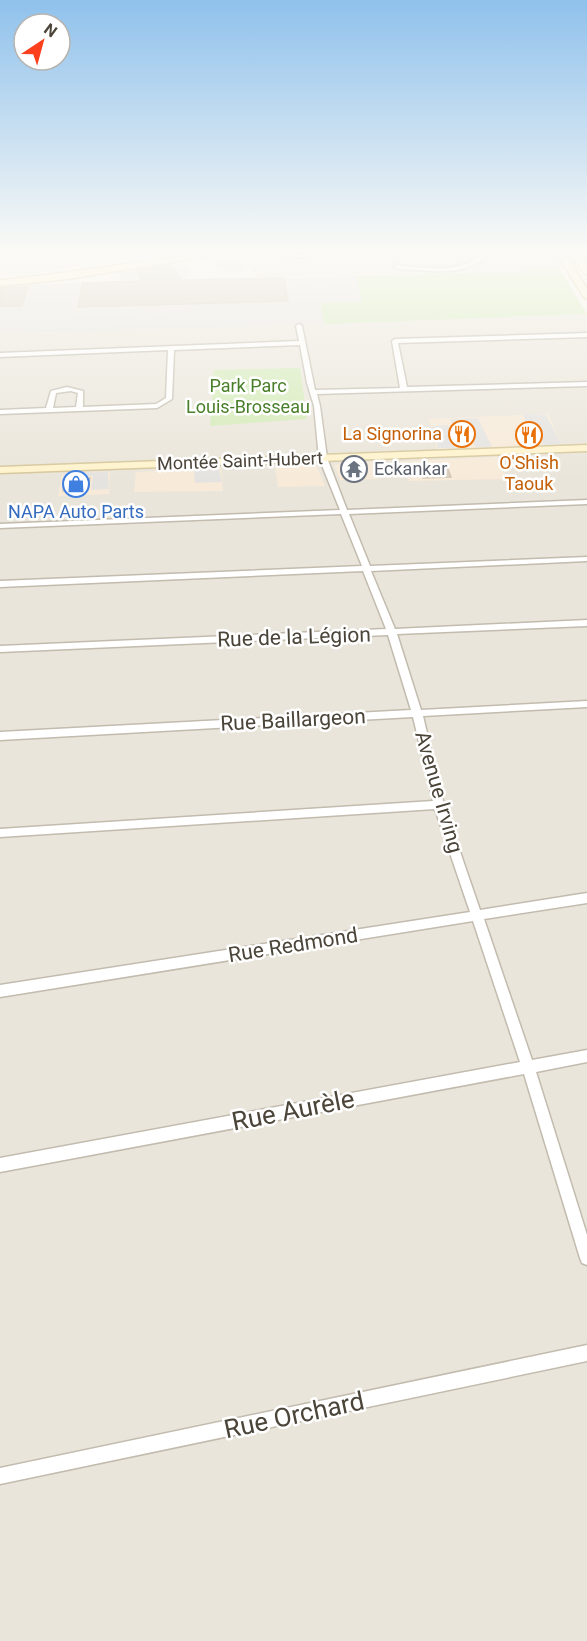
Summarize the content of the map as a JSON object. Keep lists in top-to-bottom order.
{
  "streets": {
    "street": [
      "Montée Saint-Hubert",
      "Rue de la Légion",
      "Rue Baillargeon",
      "Avenue Irving",
      "Rue Redmond",
      "Rue Aurèle",
      "Rue Orchard"
    ]
  },
  "crossings": [
    ["Montée Saint-Hubert", "Avenue Irving"],
    ["Rue de la Légion", "Avenue Irving"],
    ["Rue Baillargeon", "Avenue Irving"],
    ["Avenue Irving", "Rue Redmond"],
    ["Avenue Irving", "Rue Aurèle"]
  ],
  "parks": ["Park Parc Louis-Brosseau"],
  "places": {
    "restaurant": ["La Signorina", "O'Shish Taouk"],
    "temple": ["Eckankar"],
    "shop": ["NAPA Auto Parts"]
  },
  "north": "top right"
}
